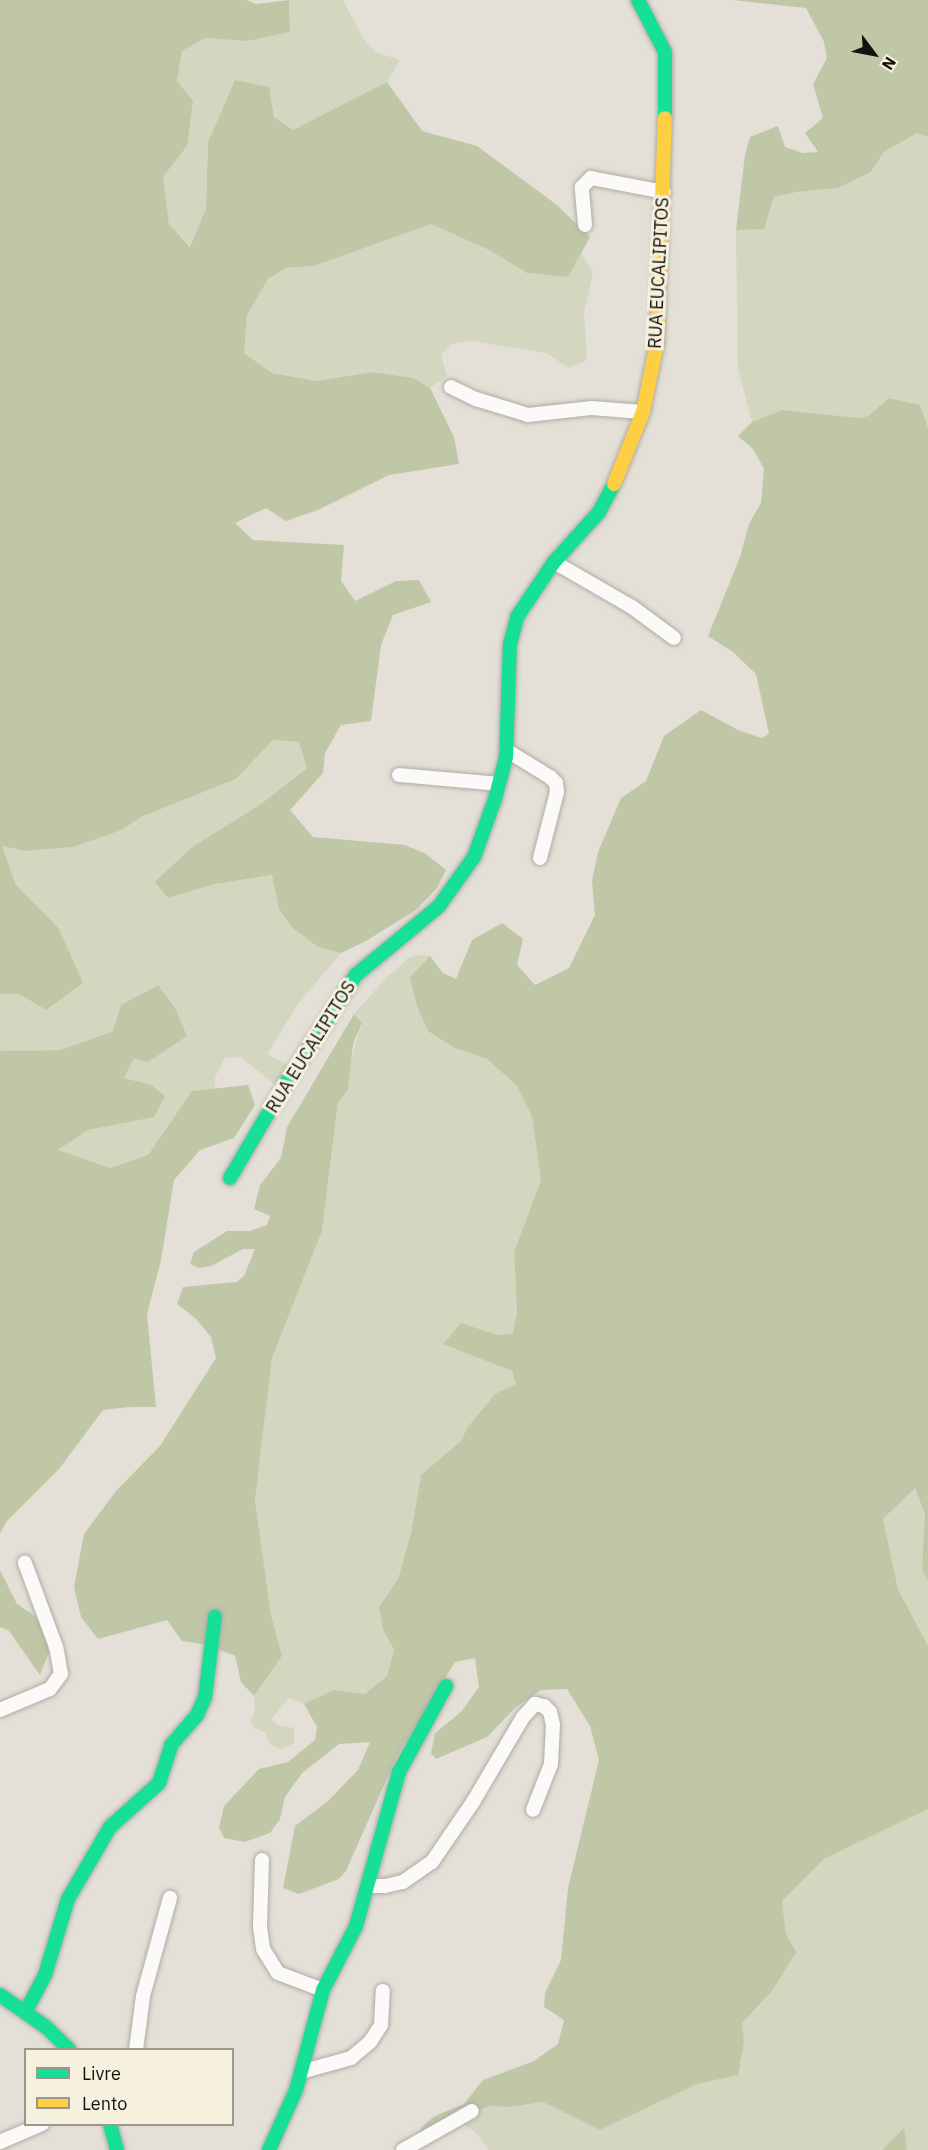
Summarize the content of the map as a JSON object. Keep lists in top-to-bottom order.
{
  "streets": {
    "street": ["RUA EUCALIPITOS"]
  },
  "legend": ["Livre", "Lento"],
  "north": "bottom right"
}
